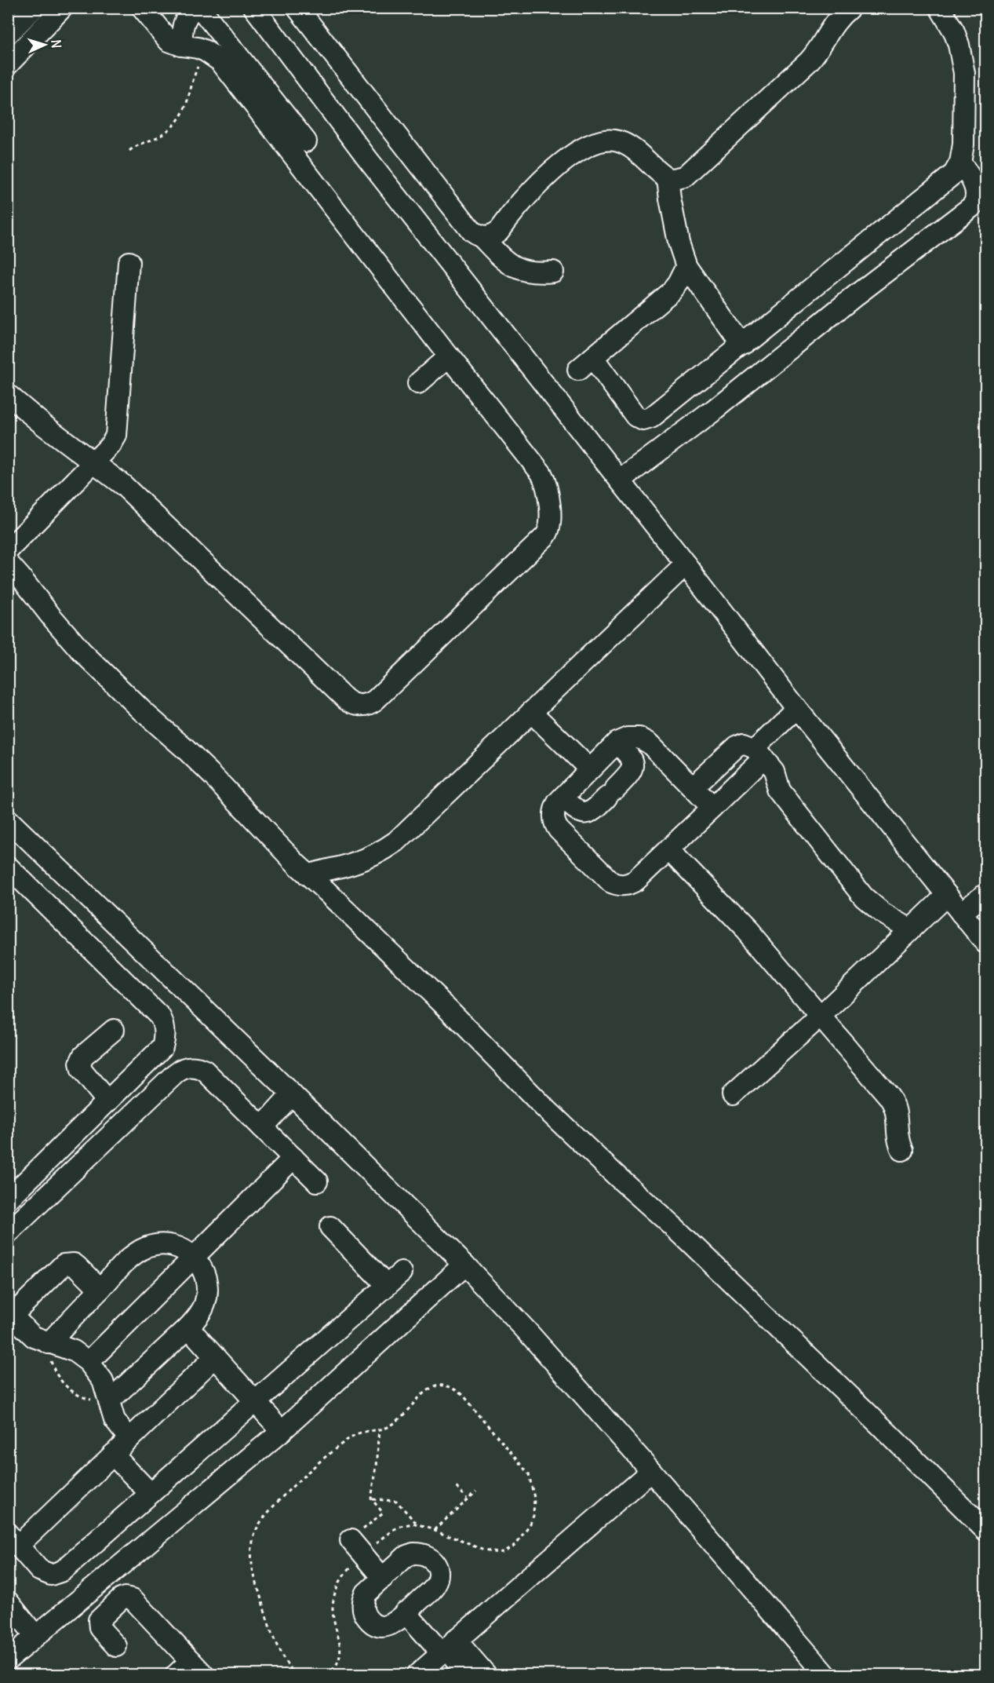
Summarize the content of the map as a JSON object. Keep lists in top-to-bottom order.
{
  "north": "right"
}
